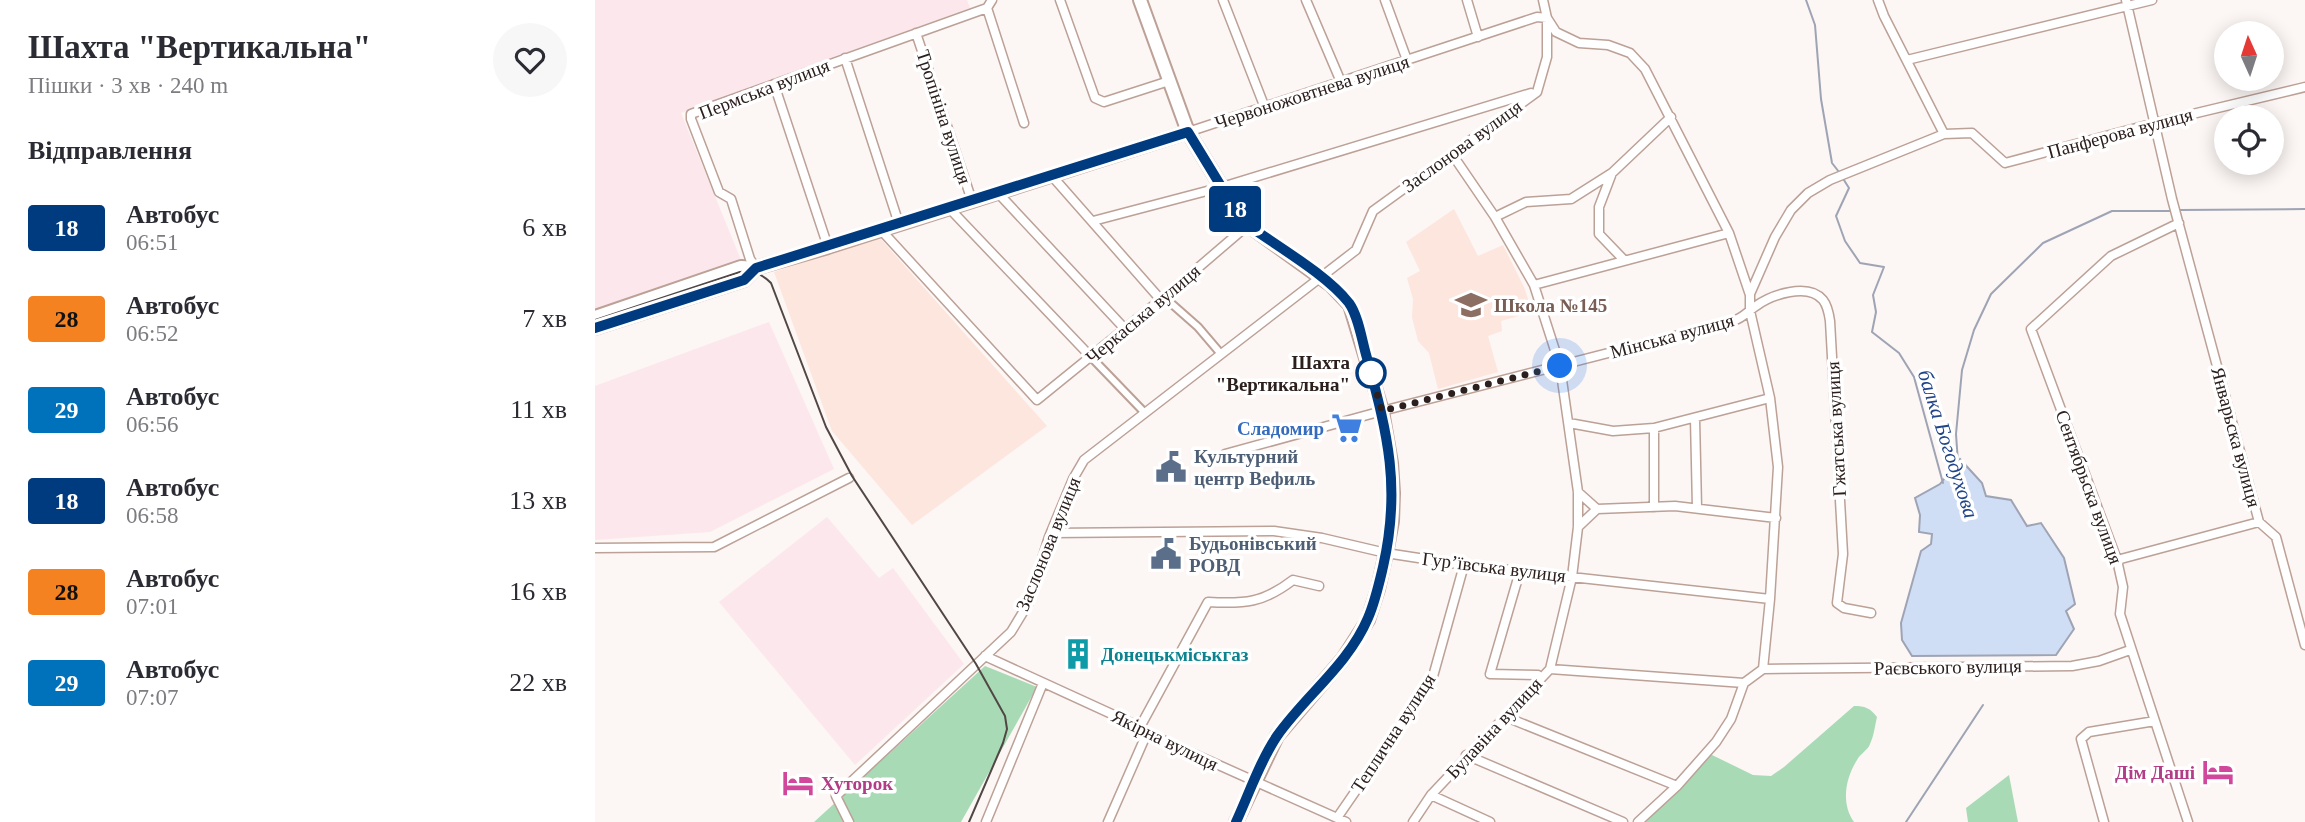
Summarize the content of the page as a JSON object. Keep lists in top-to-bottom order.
{
  "streets": {
    "main road": ["Червоножовтнева вулиця"],
    "street": [
      "Пермська вулиця",
      "Тропініна вулиця",
      "Панферова вулиця",
      "Заслонова вулиця",
      "Черкаська вулиця",
      "Мінська вулиця",
      "Гжатська вулиця",
      "Январьска вулиця",
      "Сентябрьска вулиця",
      "Гур’ївська вулиця",
      "Раєвського вулиця",
      "Булавіна вулиця",
      "Теплична вулиця",
      "Якірна вулиця"
    ]
  },
  "crossings": [
    ["Пермська вулиця", "Червоножовтнева вулиця"],
    ["Пермська вулиця", "Тропініна вулиця"],
    ["Червоножовтнева вулиця", "Тропініна вулиця"],
    ["Червоножовтнева вулиця", "Заслонова вулиця"],
    ["Червоножовтнева вулиця", "Черкаська вулиця"],
    ["Панферова вулиця", "Январьска вулиця"],
    ["Заслонова вулиця", "Гур’ївська вулиця"],
    ["Заслонова вулиця", "Булавіна вулиця"],
    ["Заслонова вулиця", "Якірна вулиця"],
    ["Мінська вулиця", "Гжатська вулиця"],
    ["Мінська вулиця", "Булавіна вулиця"],
    ["Январьска вулиця", "Сентябрьска вулиця"],
    ["Сентябрьска вулиця", "Раєвського вулиця"],
    ["Гур’ївська вулиця", "Булавіна вулиця"],
    ["Гур’ївська вулиця", "Теплична вулиця"],
    ["Теплична вулиця", "Якірна вулиця"]
  ],
  "water": ["балка Богодухова"],
  "places": {
    "school or university": ["Школа №145"],
    "other": ["Шахта \"Вертикальна\""],
    "supermarket": ["Сладомир"],
    "public building": ["Культурний центр Вефиль", "Будьонівський РОВД"],
    "building": ["Донецькміськгаз"],
    "hotel": ["Дім Даші", "Хуторок"]
  },
  "lines": ["bus line 18"],
  "north": "top",
  "page": {
    "heading": [
      ["Шахта \"Вертикальна\"", "Пішки · 3 хв · 240 m"],
      "Відправлення"
    ],
    "on_map": "18",
    "list": [
      {
        "mark": "18",
        "name": "Автобус",
        "note": "06:51",
        "value": "6 хв"
      },
      {
        "mark": "28",
        "name": "Автобус",
        "note": "06:52",
        "value": "7 хв"
      },
      {
        "mark": "29",
        "name": "Автобус",
        "note": "06:56",
        "value": "11 хв"
      },
      {
        "mark": "18",
        "name": "Автобус",
        "note": "06:58",
        "value": "13 хв"
      },
      {
        "mark": "28",
        "name": "Автобус",
        "note": "07:01",
        "value": "16 хв"
      },
      {
        "mark": "29",
        "name": "Автобус",
        "note": "07:07",
        "value": "22 хв"
      }
    ]
  }
}
